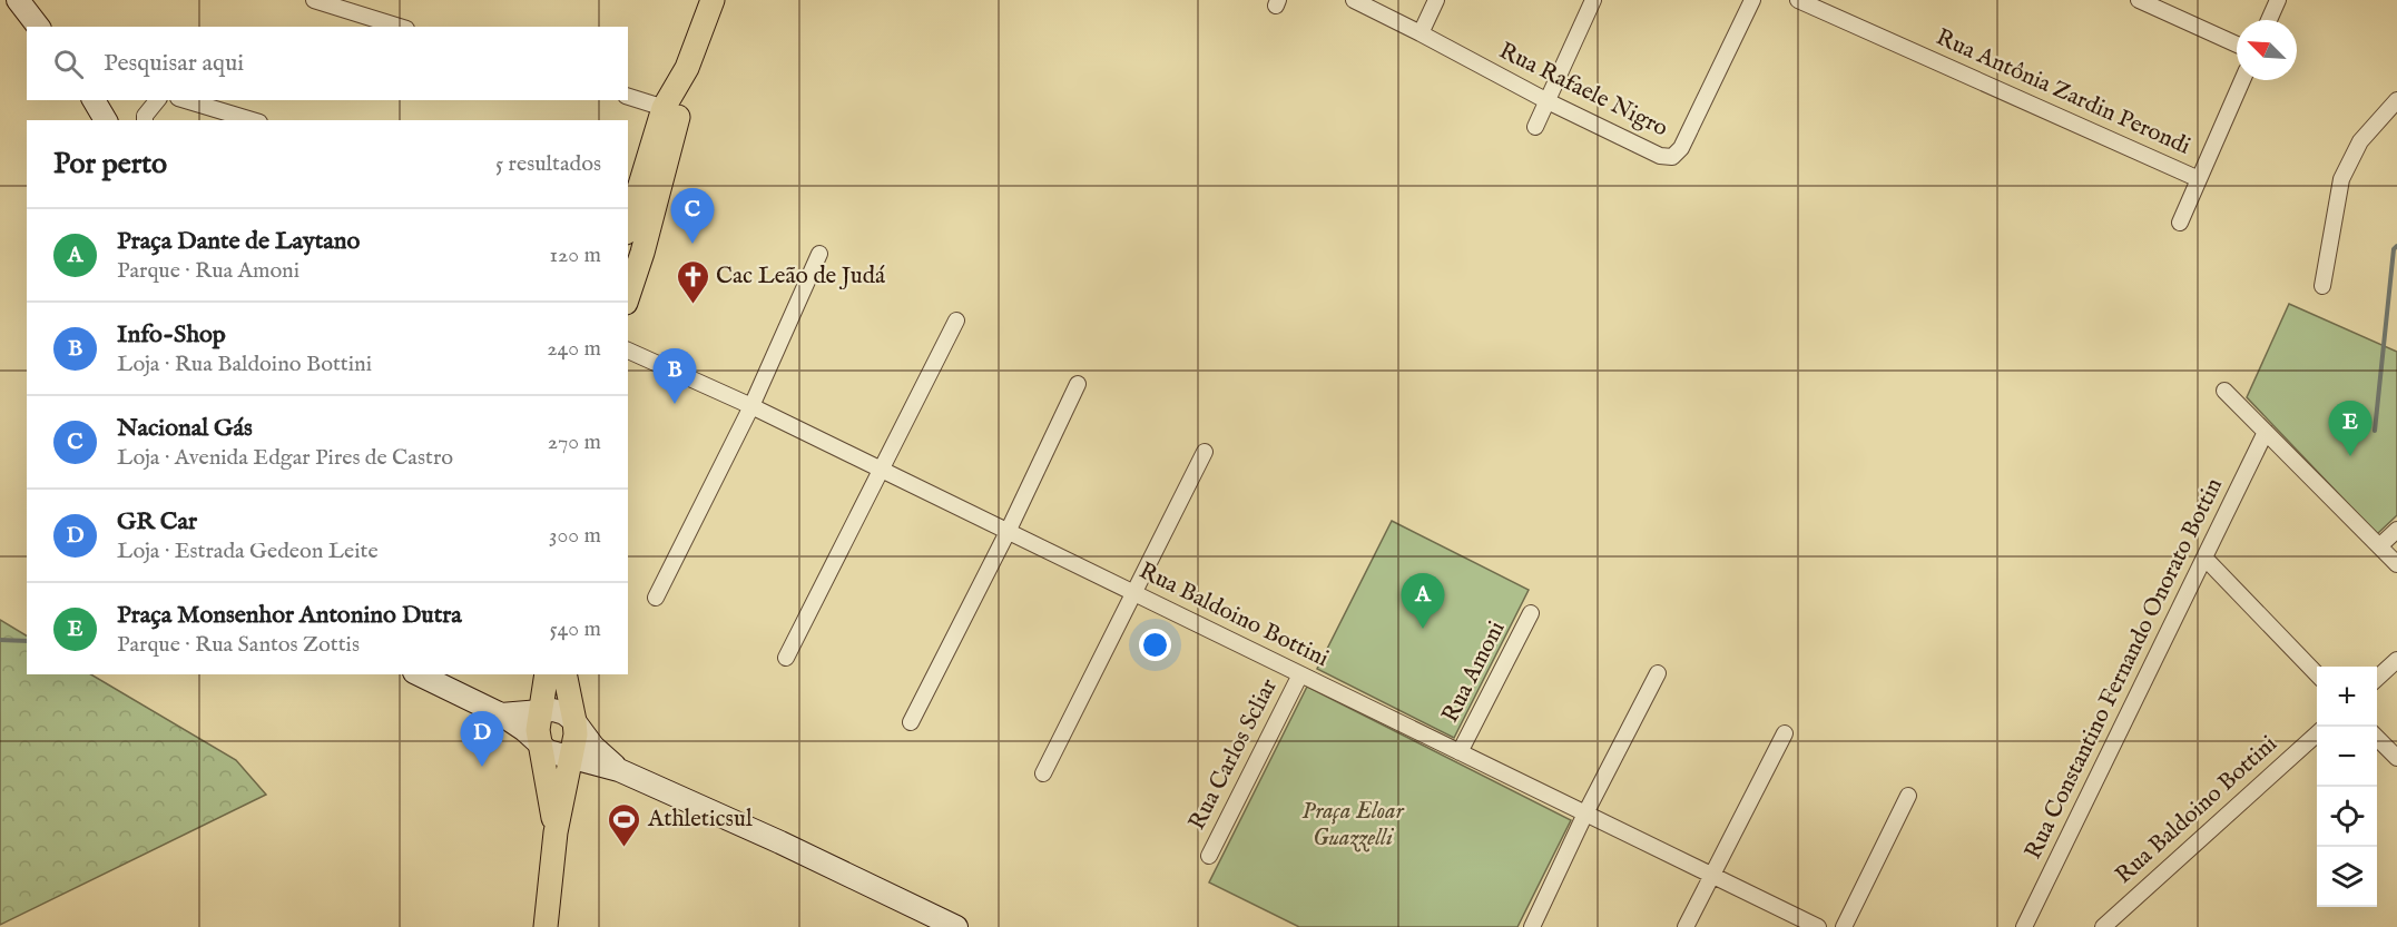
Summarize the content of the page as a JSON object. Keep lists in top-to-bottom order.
{
  "streets": {
    "street": [
      "Rua Rafaele Nigro",
      "Rua Antônia Zardin Perondi",
      "Rua Baldoino Bottini",
      "Rua Constantino Fernando Onorato Bottin",
      "Rua Amoni",
      "Rua Carlos Scliar"
    ]
  },
  "crossings": [
    ["Rua Baldoino Bottini", "Rua Amoni"],
    ["Rua Baldoino Bottini", "Rua Carlos Scliar"]
  ],
  "parks": ["Praça Eloar Guazzelli"],
  "places": {
    "church": ["Cac Leão de Judá"],
    "sports": ["Athleticsul"]
  },
  "north": "top left",
  "page": {
    "search": "Pesquisar aqui",
    "heading": ["Por perto", "5 resultados"],
    "pins": [
      "C",
      "B",
      "E",
      "A",
      "D"
    ],
    "list": [
      {
        "mark": "A",
        "name": "Praça Dante de Laytano",
        "note": "Parque · Rua Amoni",
        "value": "120 m"
      },
      {
        "mark": "B",
        "name": "Info-Shop",
        "note": "Loja · Rua Baldoino Bottini",
        "value": "240 m"
      },
      {
        "mark": "C",
        "name": "Nacional Gás",
        "note": "Loja · Avenida Edgar Pires de Castro",
        "value": "270 m"
      },
      {
        "mark": "D",
        "name": "GR Car",
        "note": "Loja · Estrada Gedeon Leite",
        "value": "300 m"
      },
      {
        "mark": "E",
        "name": "Praça Monsenhor Antonino Dutra",
        "note": "Parque · Rua Santos Zottis",
        "value": "540 m"
      }
    ],
    "map_buttons": ["+", "−"]
  }
}
